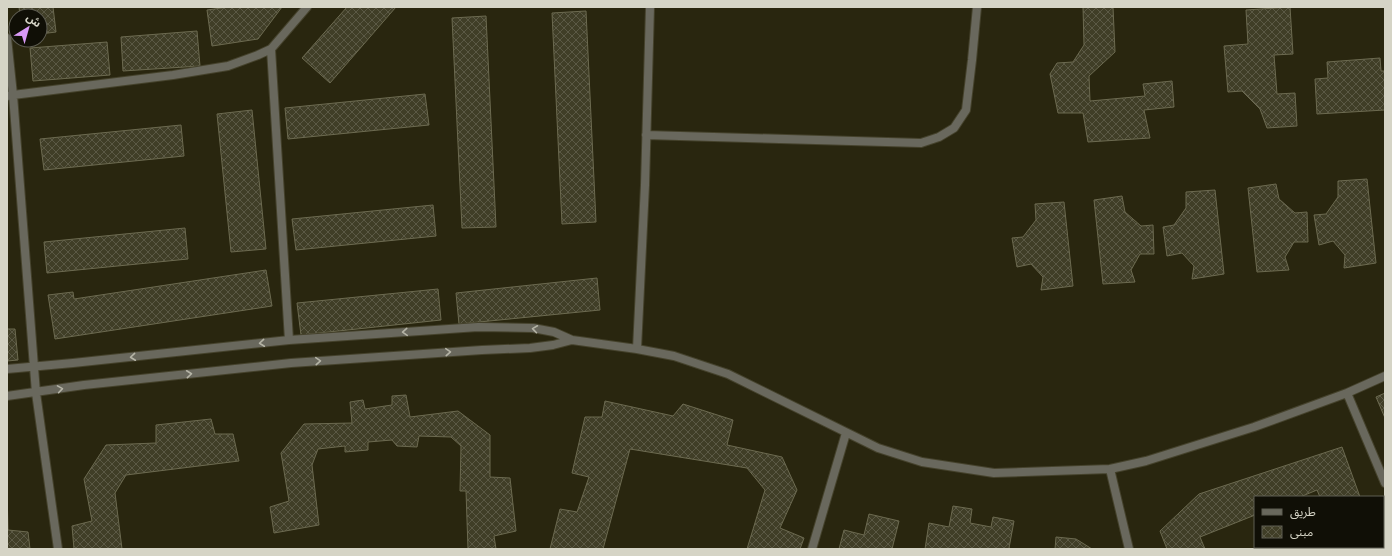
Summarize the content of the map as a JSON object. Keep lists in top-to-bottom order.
{
  "legend": ["طريق", "مبنى"],
  "north": "top right"
}
